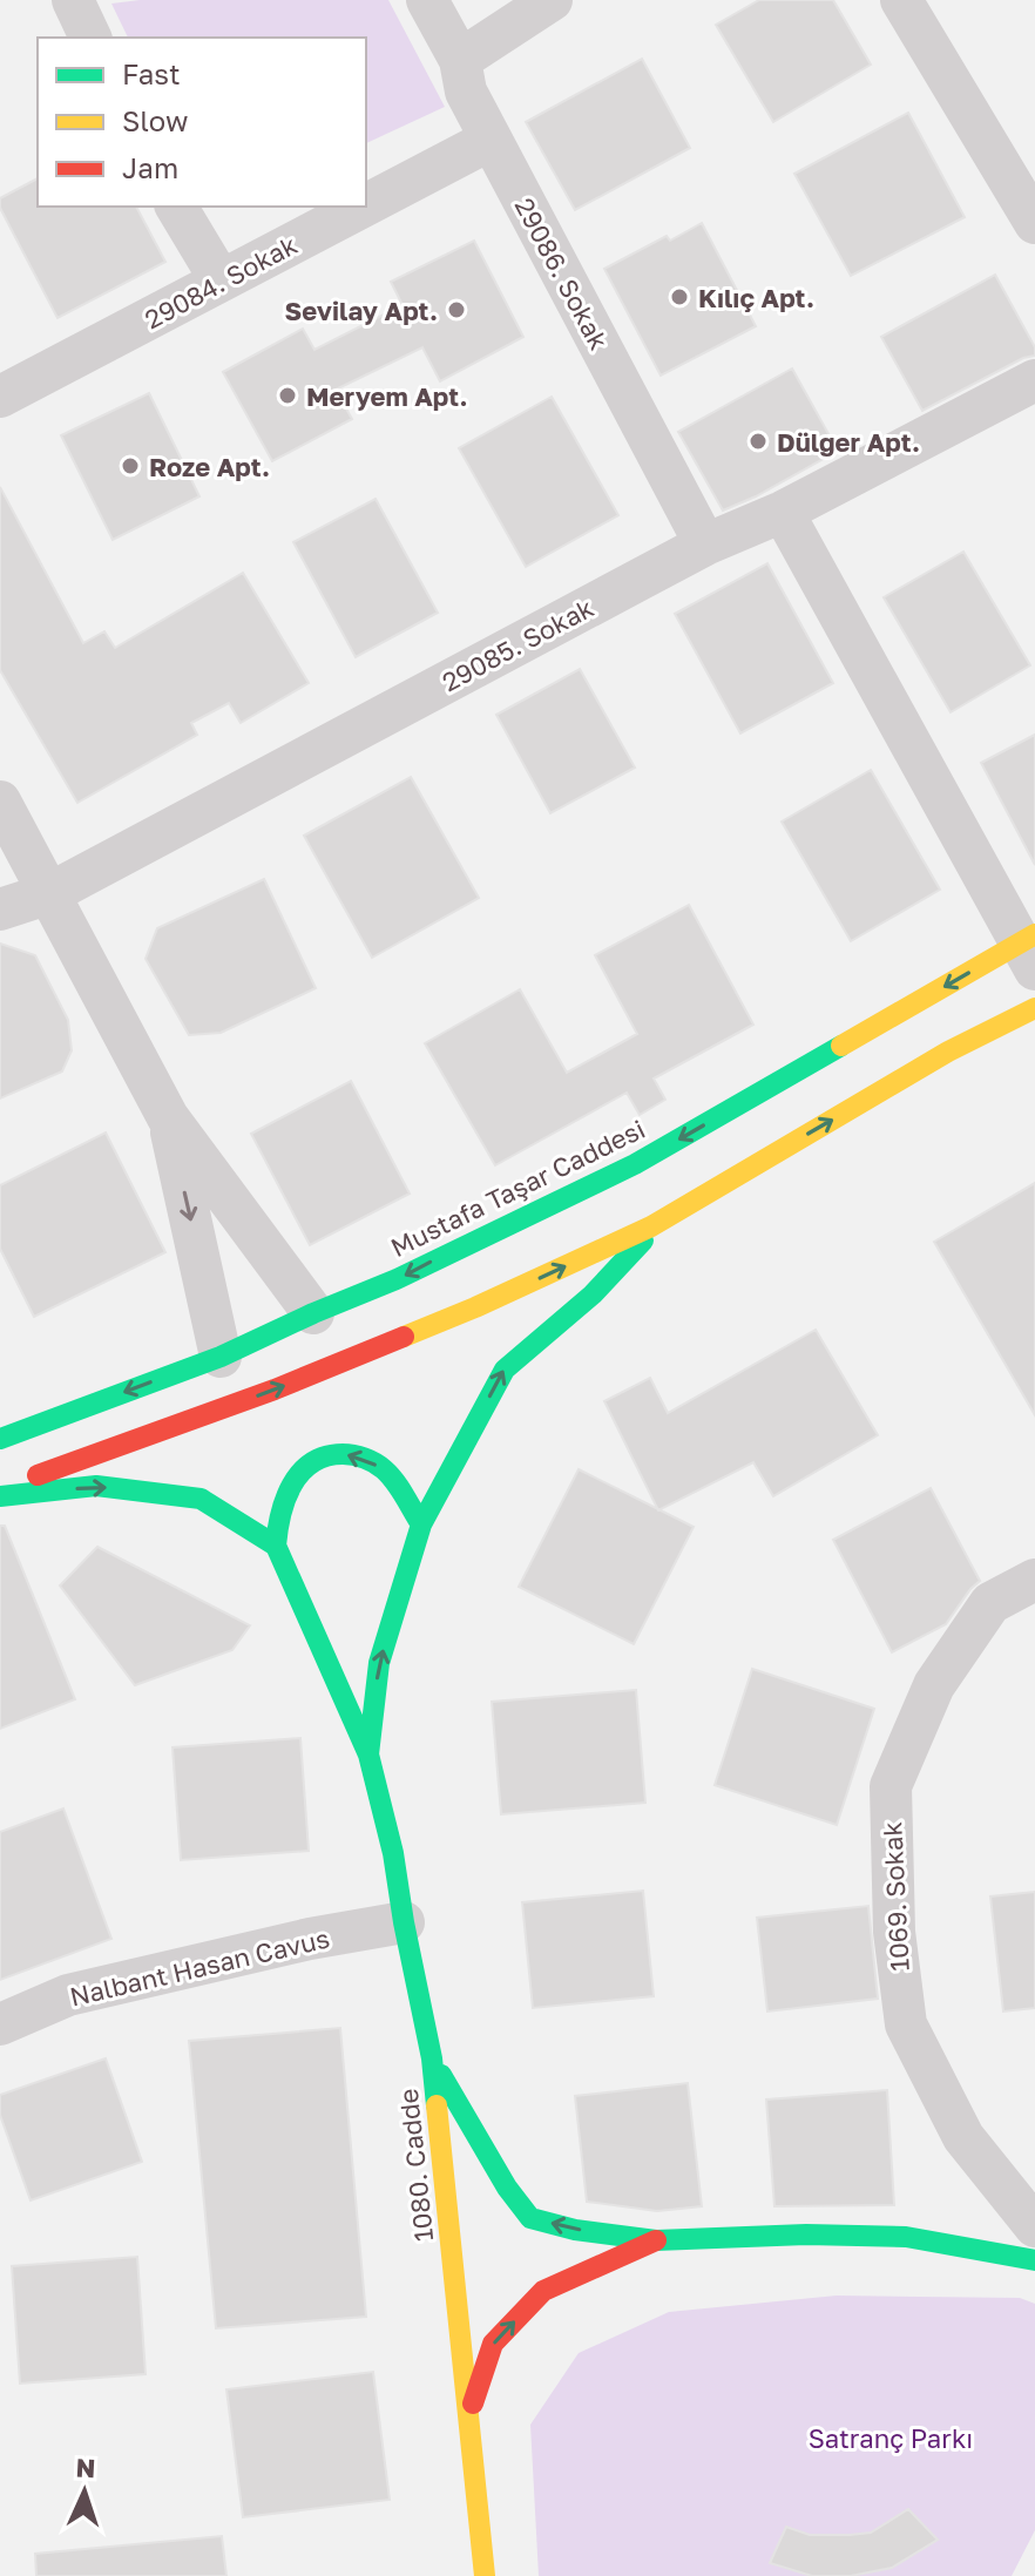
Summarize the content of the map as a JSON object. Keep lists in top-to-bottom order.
{
  "streets": {
    "street": [
      "29086. Sokak",
      "29084. Sokak",
      "29085. Sokak",
      "Mustafa Taşar Caddesi",
      "1069. Sokak",
      "Nalbant Hasan Cavus",
      "1080. Cadde"
    ]
  },
  "crossings": [
    ["29086. Sokak", "29084. Sokak"],
    ["29086. Sokak", "29085. Sokak"],
    ["Nalbant Hasan Cavus", "1080. Cadde"]
  ],
  "parks": ["Satranç Parkı"],
  "places": [
    "Kılıç Apt.",
    "Sevilay Apt.",
    "Meryem Apt.",
    "Dülger Apt.",
    "Roze Apt."
  ],
  "legend": ["Fast", "Slow", "Jam"],
  "north": "top"
}
